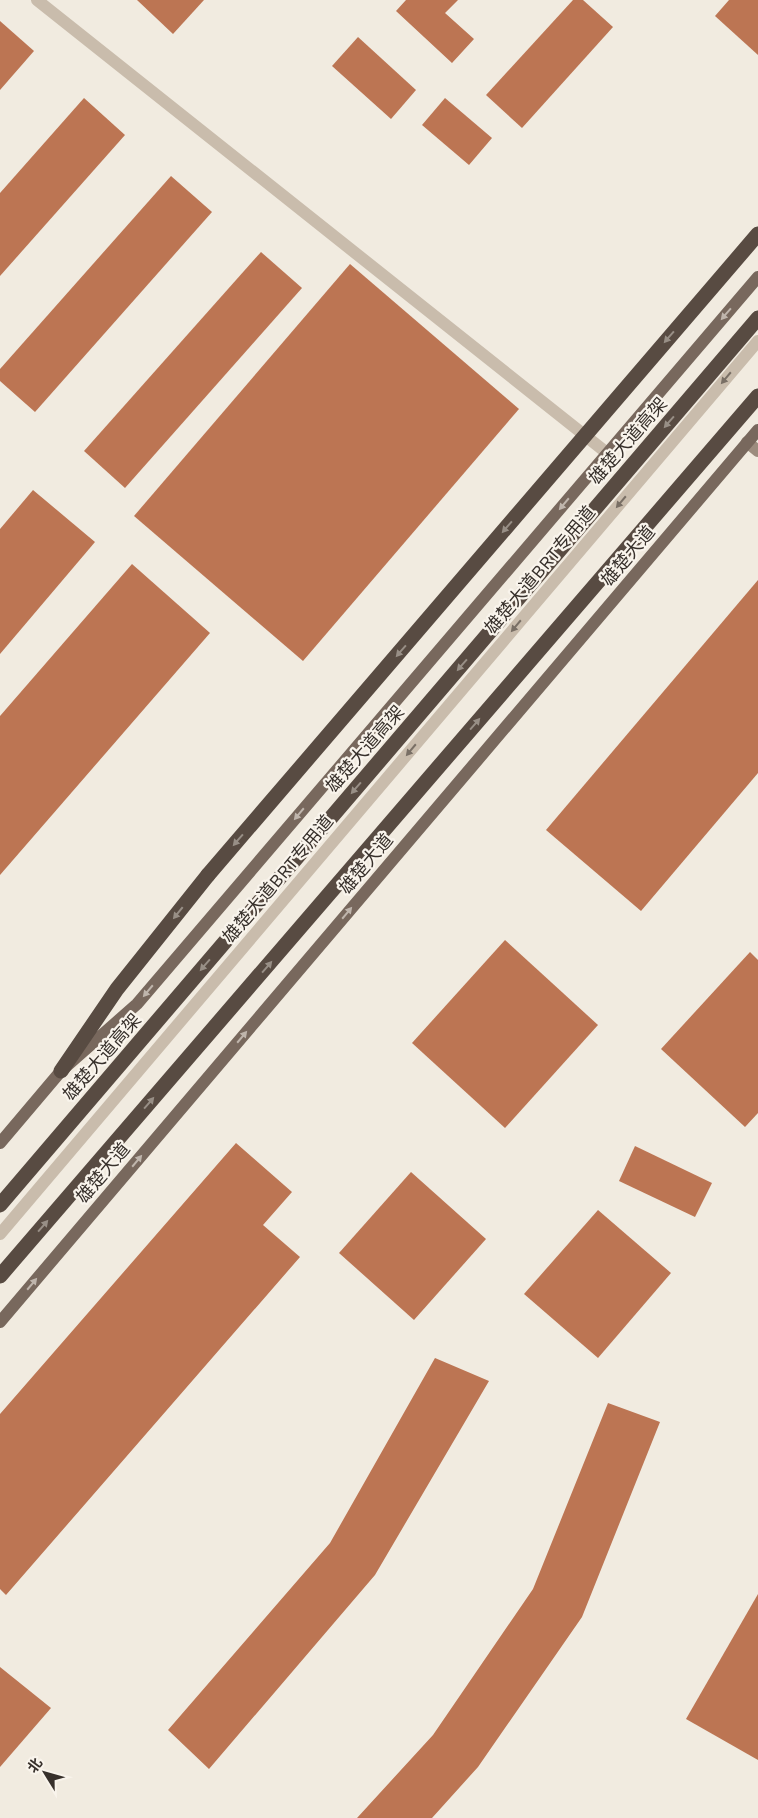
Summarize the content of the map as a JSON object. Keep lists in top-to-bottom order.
{
  "streets": {
    "highway": ["雄楚大道高架"],
    "main road": ["雄楚大道"],
    "street": ["雄楚大道BRT专用道"]
  },
  "one_way": ["雄楚大道BRT专用道"],
  "north": "top left"
}
